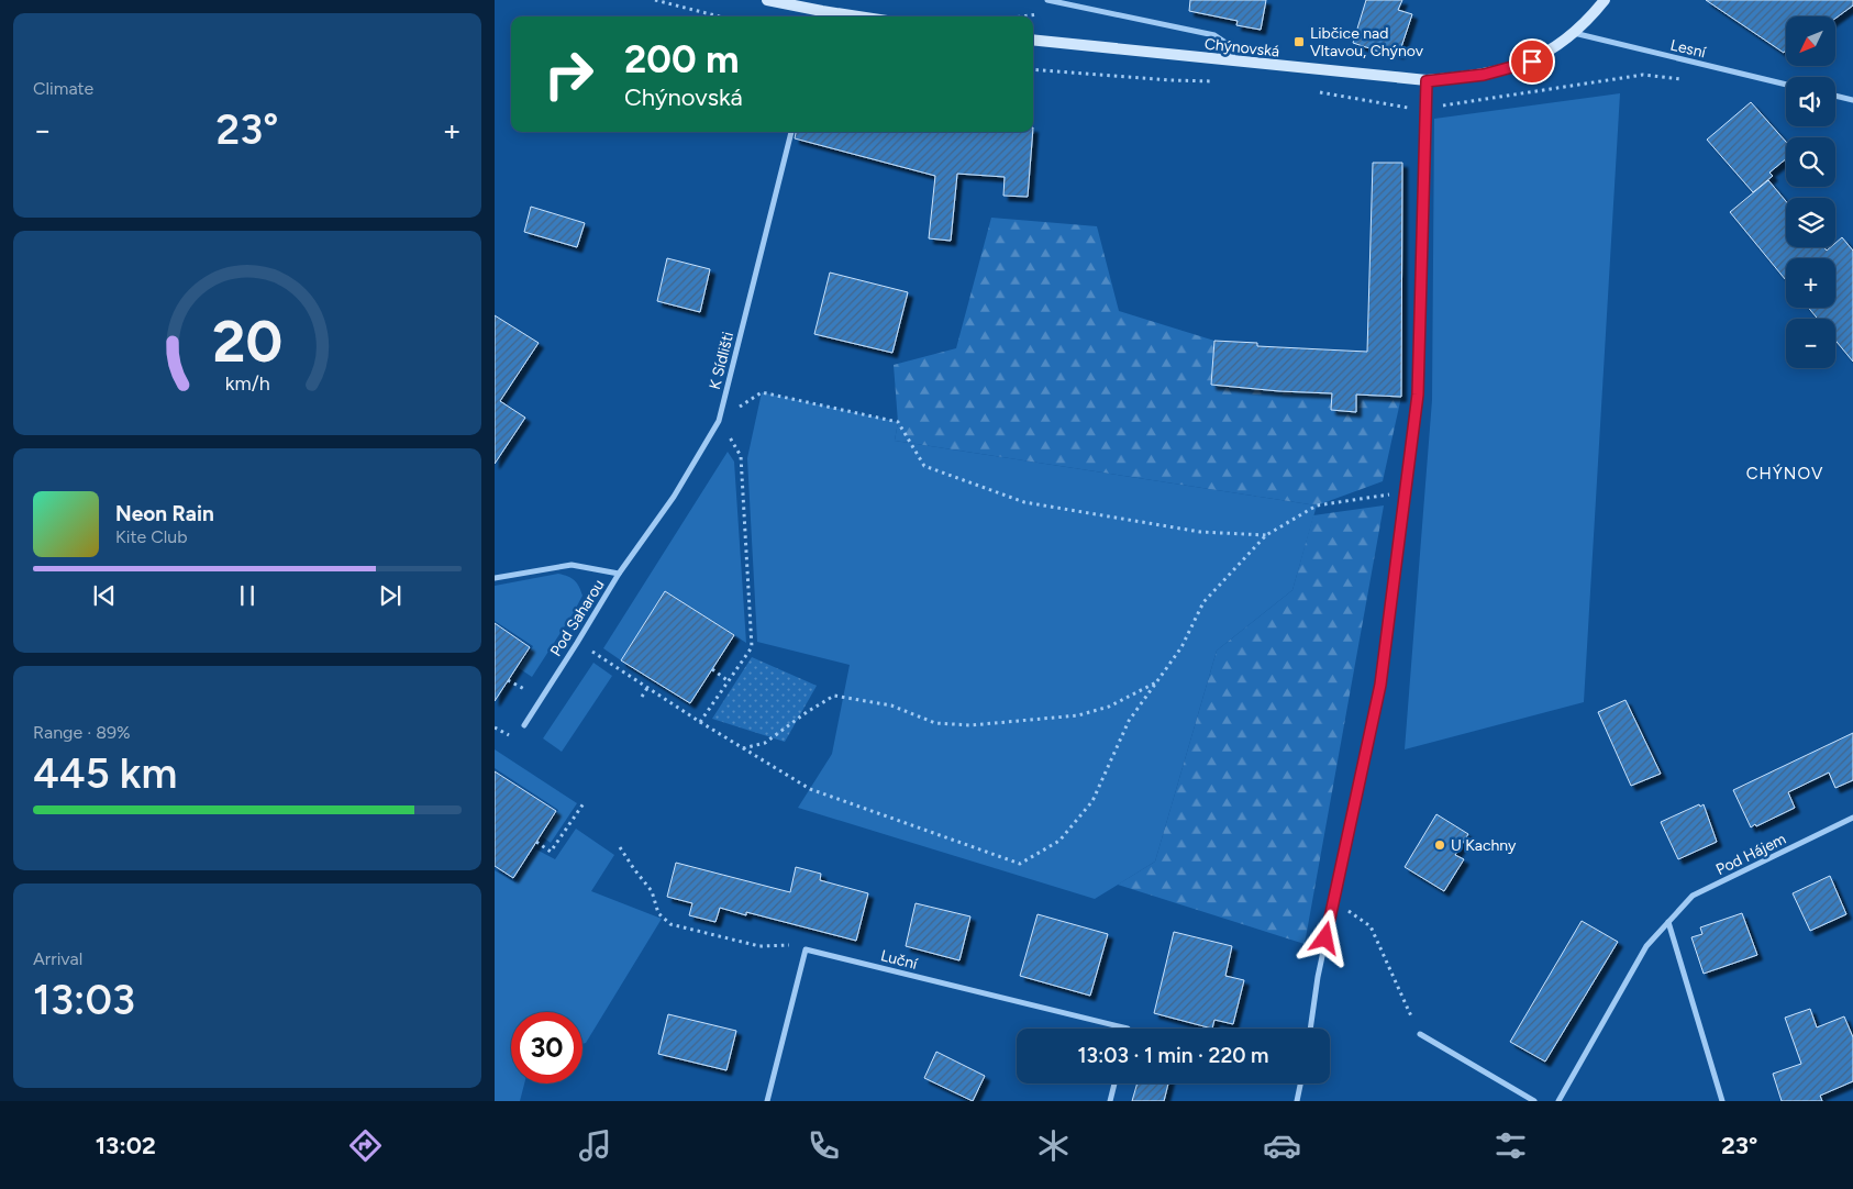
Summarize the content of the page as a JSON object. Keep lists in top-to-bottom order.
{
  "streets": {
    "street": [
      "Chýnovská",
      "Lesní",
      "K Sídlišti",
      "Pod Saharou",
      "Pod Hájem",
      "Luční"
    ]
  },
  "crossings": [
    ["Chýnovská", "Lesní"],
    ["K Sídlišti", "Pod Saharou"]
  ],
  "districts": ["CHÝNOV"],
  "places": {
    "transit": ["Libčice nad Vltavou, Chýnov"],
    "other": ["U Kachny"]
  },
  "north": "bottom left",
  "page": {
    "tile": [
      "Climate",
      ["Range · 89%", "445 km"],
      ["Arrival", "13:03"]
    ],
    "map_buttons": ["+", "−"],
    "turn": ["200 m", "Chýnovská"],
    "heat": ["−", "23°", "+"],
    "song": ["Neon Rain", "Kite Club"],
    "limit": "30",
    "trip": "13:03 · 1 min · 220 m",
    "tabs": ["13:02", "23°"],
    "gauge": ["20", "km/h"]
  }
}
